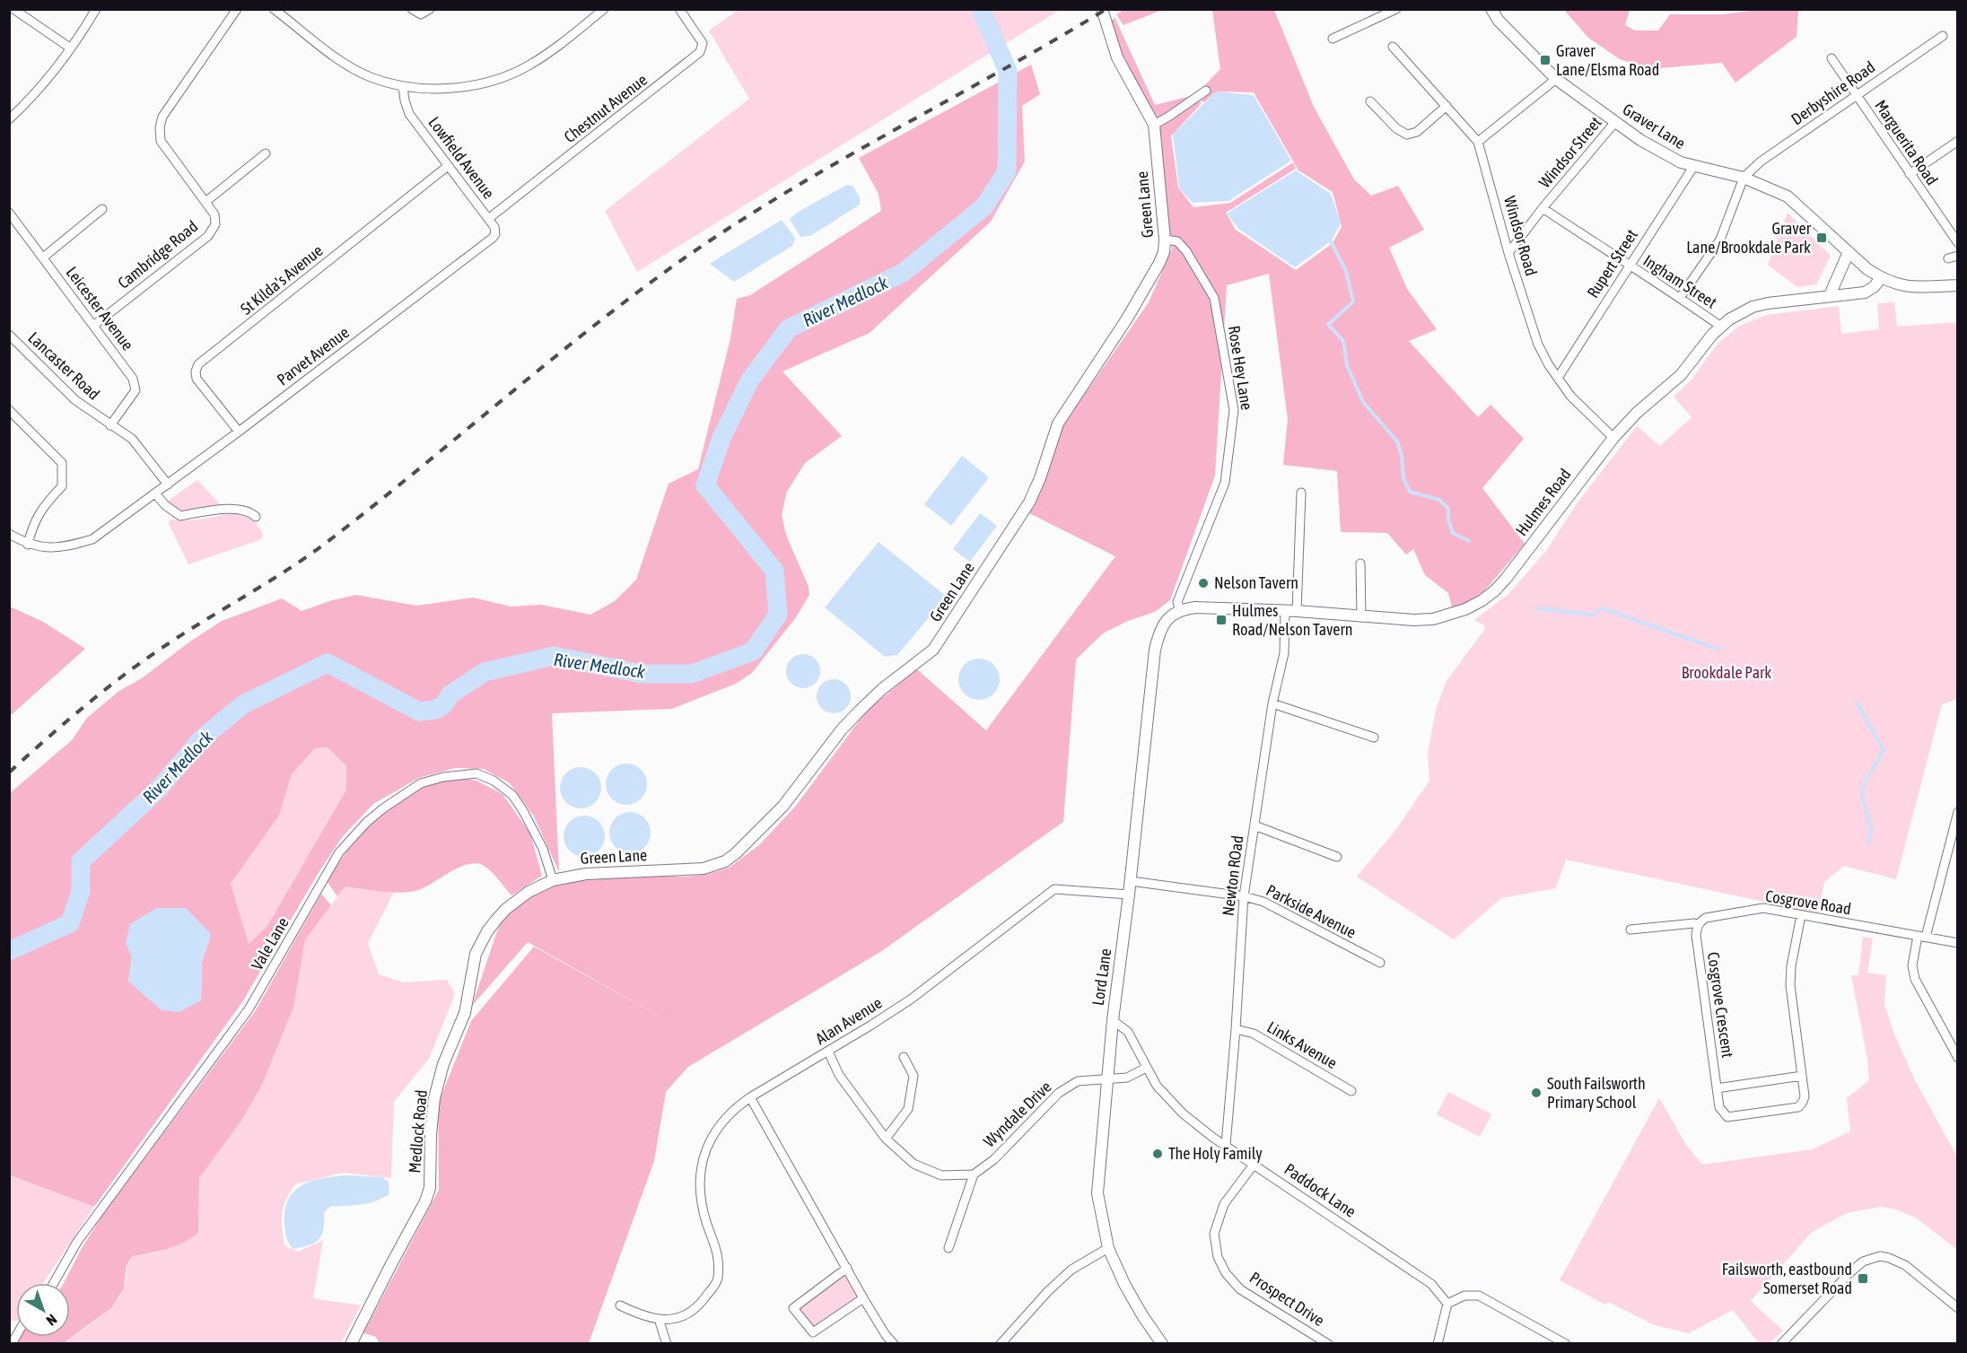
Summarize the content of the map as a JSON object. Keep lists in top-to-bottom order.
{
  "streets": {
    "street": [
      "Derbyshire Road",
      "Chestnut Avenue",
      "Graver Lane",
      "Marguerita Road",
      "Windsor Street",
      "Lowfield Avenue",
      "Green Lane",
      "Windsor Road",
      "Cambridge Road",
      "Rupert Street",
      "St Kilda's Avenue",
      "Ingham Street",
      "Leicester Avenue",
      "Parvet Avenue",
      "Lancaster Road",
      "Rose Hey Lane",
      "Hulmes Road",
      "Newton ROad",
      "Cosgrove Road",
      "Parkside Avenue",
      "Vale Lane",
      "Lord Lane",
      "Cosgrove Crescent",
      "Alan Avenue",
      "Links Avenue",
      "Wyndale Drive",
      "Medlock Road",
      "Paddock Lane",
      "Prospect Drive"
    ]
  },
  "crossings": [
    ["Derbyshire Road", "Graver Lane"],
    ["Derbyshire Road", "Marguerita Road"],
    ["Chestnut Avenue", "Lowfield Avenue"],
    ["Graver Lane", "Windsor Street"],
    ["Graver Lane", "Rupert Street"],
    ["Graver Lane", "Hulmes Road"],
    ["Windsor Street", "Windsor Road"],
    ["Windsor Street", "Ingham Street"],
    ["Lowfield Avenue", "St Kilda's Avenue"],
    ["Lowfield Avenue", "Parvet Avenue"],
    ["Green Lane", "Rose Hey Lane"],
    ["Green Lane", "Vale Lane"],
    ["Green Lane", "Medlock Road"],
    ["Windsor Road", "Rupert Street"],
    ["Windsor Road", "Hulmes Road"],
    ["Cambridge Road", "Leicester Avenue"],
    ["Rupert Street", "Ingham Street"],
    ["St Kilda's Avenue", "Parvet Avenue"],
    ["Ingham Street", "Hulmes Road"],
    ["Leicester Avenue", "Lancaster Road"],
    ["Parvet Avenue", "Lancaster Road"],
    ["Rose Hey Lane", "Hulmes Road"],
    ["Rose Hey Lane", "Lord Lane"],
    ["Hulmes Road", "Newton ROad"],
    ["Hulmes Road", "Lord Lane"],
    ["Newton ROad", "Parkside Avenue"],
    ["Newton ROad", "Links Avenue"],
    ["Newton ROad", "Paddock Lane"],
    ["Cosgrove Road", "Cosgrove Crescent"],
    ["Parkside Avenue", "Lord Lane"],
    ["Vale Lane", "Medlock Road"],
    ["Lord Lane", "Alan Avenue"],
    ["Lord Lane", "Wyndale Drive"],
    ["Lord Lane", "Paddock Lane"],
    ["Wyndale Drive", "Paddock Lane"],
    ["Paddock Lane", "Prospect Drive"]
  ],
  "water": ["River Medlock"],
  "parks": ["Brookdale Park"],
  "places": {
    "transit": [
      "Graver Lane/Elsma Road",
      "Graver Lane/Brookdale Park",
      "Hulmes Road/Nelson Tavern",
      "Failsworth, eastbound Somerset Road"
    ],
    "other": ["Nelson Tavern", "South Failsworth Primary School", "The Holy Family"]
  },
  "north": "bottom right"
}
